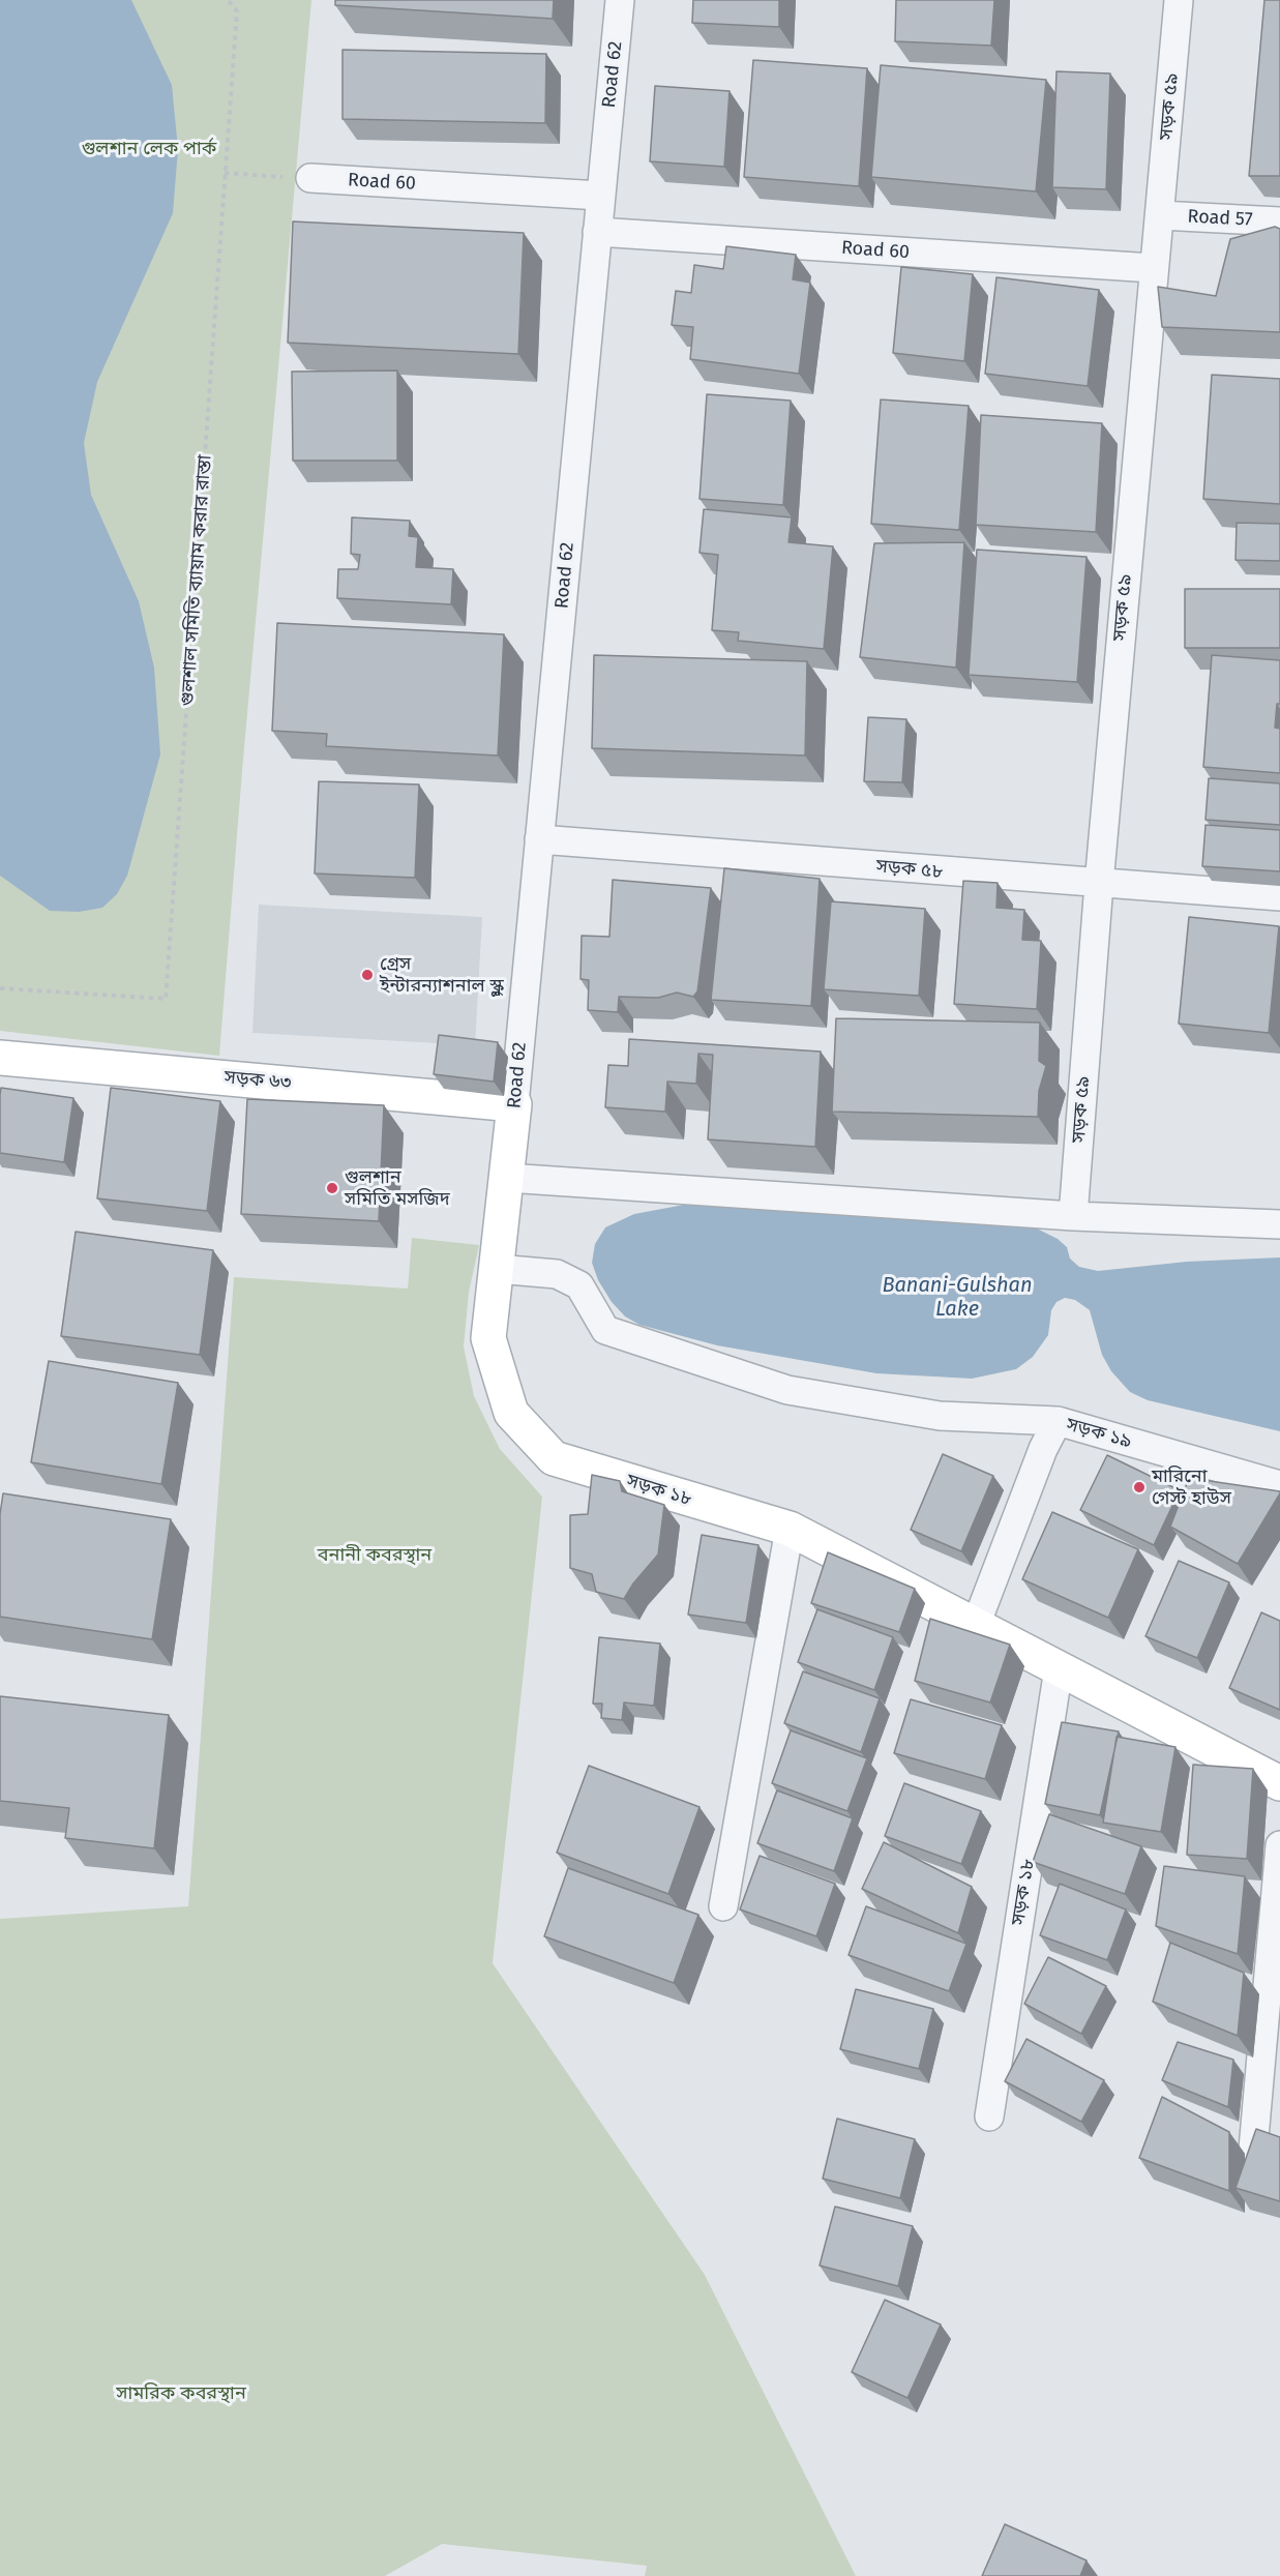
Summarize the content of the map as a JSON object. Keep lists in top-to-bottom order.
{
  "streets": {
    "street": [
      "Road 62",
      "সড়ক ৫৯",
      "Road 60",
      "Road 57",
      "সড়ক ৫৮",
      "সড়ক ৬৩",
      "সড়ক ১৯",
      "সড়ক ১৮"
    ],
    "path": ["গুলশাল সমিতি ব্যায়াম করার রাস্তা"]
  },
  "crossings": [
    ["Road 62", "Road 60"],
    ["Road 62", "সড়ক ৫৮"],
    ["Road 62", "সড়ক ৬৩"],
    ["Road 62", "সড়ক ১৮"],
    ["সড়ক ৫৯", "Road 60"],
    ["সড়ক ৫৯", "Road 57"],
    ["সড়ক ৫৯", "সড়ক ৫৮"],
    ["সড়ক ১৯", "সড়ক ১৮"]
  ],
  "water": ["Banani-Gulshan Lake"],
  "parks": ["গুলশান লেক পার্ক", "বনানী কবরস্থান", "সামরিক কবরস্থান"],
  "places": ["গ্রেস ইন্টারন্যাশনাল স্কুল", "গুলশান সমিতি মসজিদ", "মারিনো গেস্ট হাউস"]
}
